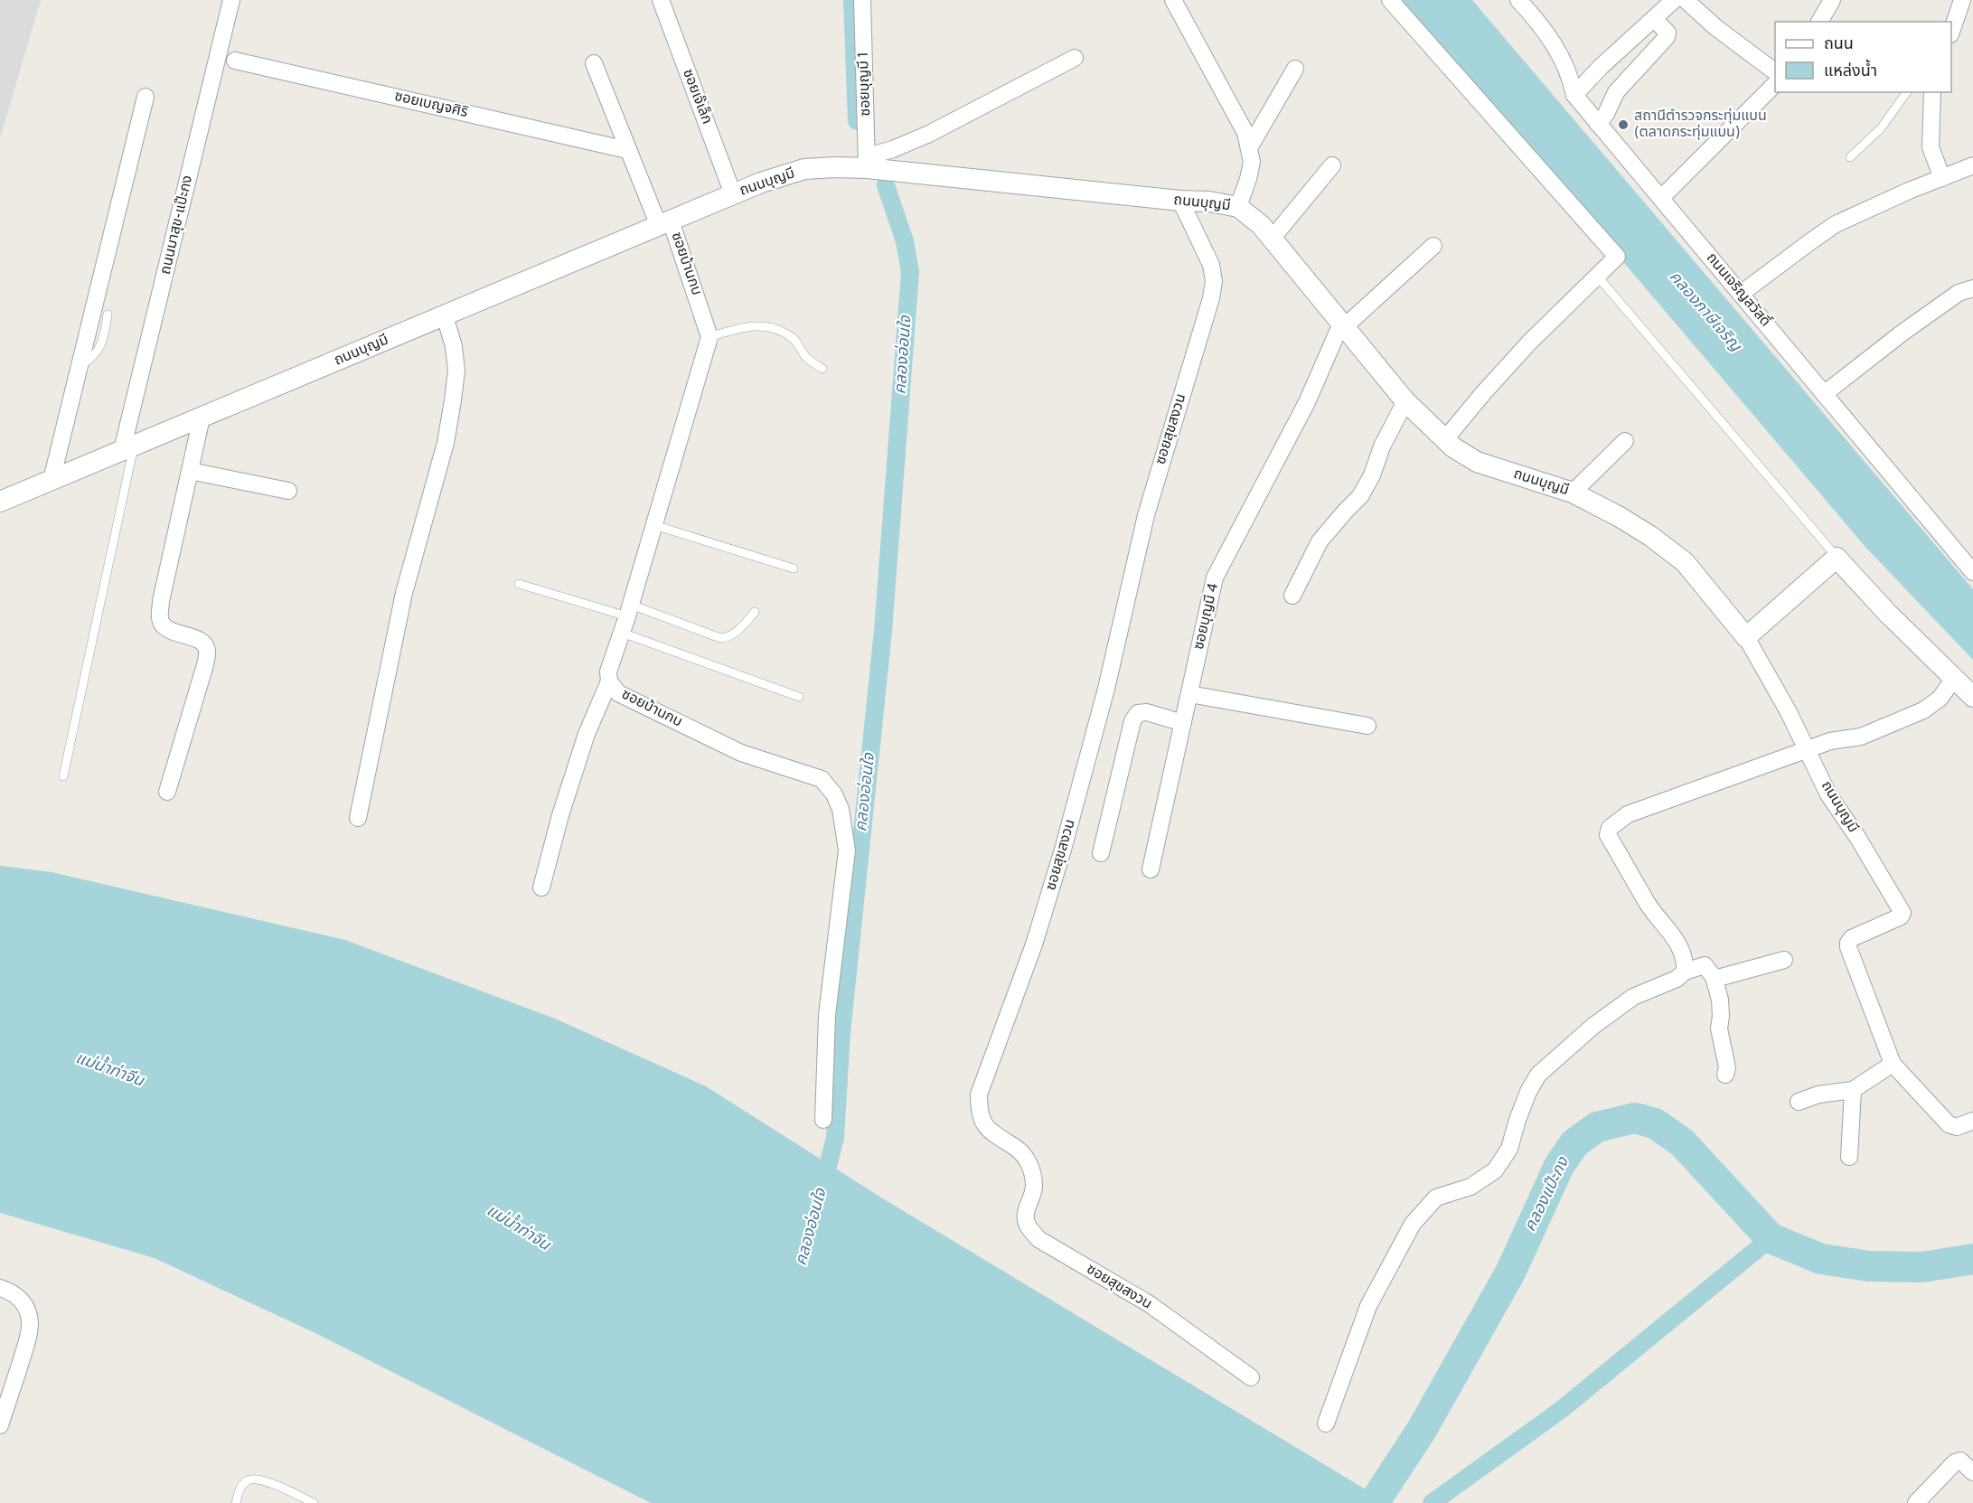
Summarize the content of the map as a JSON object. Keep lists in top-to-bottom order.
{
  "streets": {
    "street": [
      "ซอยบุญมี 1",
      "ซอยเจ๊เล็ก",
      "ซอยเบญจศิริ",
      "ถนนบุญมี",
      "ถนนมาสุข-แป๊ะกง",
      "ซอยบ้านกบ",
      "ถนนเจริญสวัสดิ์",
      "ซอยสุขสงวน",
      "ซอยบุญมี 4"
    ]
  },
  "crossings": [
    ["ซอยบุญมี 1", "ถนนบุญมี"],
    ["ซอยเจ๊เล็ก", "ถนนบุญมี"],
    ["ถนนบุญมี", "ถนนมาสุข-แป๊ะกง"],
    ["ถนนบุญมี", "ซอยบ้านกบ"],
    ["ถนนบุญมี", "ซอยสุขสงวน"],
    ["ถนนบุญมี", "ซอยบุญมี 4"]
  ],
  "water": [
    "คลองภาษีเจริญ",
    "คลองอ่อนใจ",
    "แม่น้ำท่าจีน",
    "คลองแป๊ะกง"
  ],
  "places": ["สถานีตำรวจกระทุ่มแบน (ตลาดกระทุ่มแบน)"],
  "legend": ["ถนน", "แหล่งน้ำ"]
}
